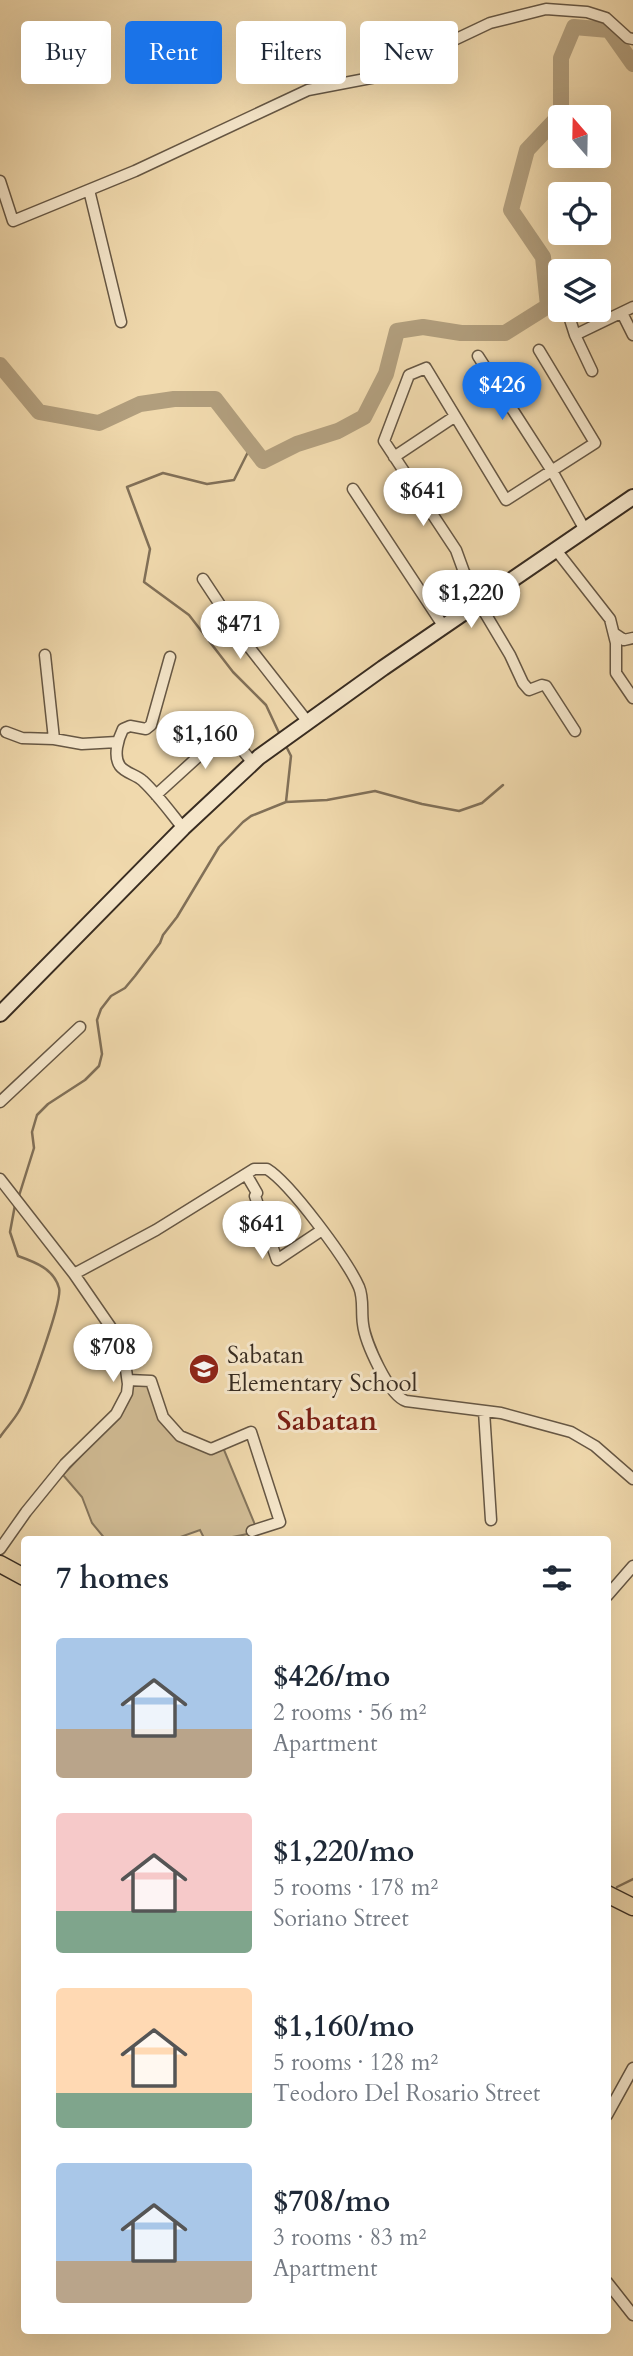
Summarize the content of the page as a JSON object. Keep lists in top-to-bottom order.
{
  "districts": ["Sabatan"],
  "places": {
    "school or university": ["Sabatan Elementary School"]
  },
  "north": "top",
  "page": {
    "chip": [
      "Buy",
      "Rent",
      "Filters",
      "New"
    ],
    "price": [
      "$426",
      "$641",
      "$1,220",
      "$471",
      "$1,160",
      "$641",
      "$708"
    ],
    "heading": "7 homes",
    "list": [
      {
        "name": "$426/mo",
        "note": "2 rooms · 56 m² · Apartment"
      },
      {
        "name": "$1,220/mo",
        "note": "5 rooms · 178 m² · Soriano Street"
      },
      {
        "name": "$1,160/mo",
        "note": "5 rooms · 128 m² · Teodoro Del Rosario Street"
      },
      {
        "name": "$708/mo",
        "note": "3 rooms · 83 m² · Apartment"
      }
    ]
  }
}
